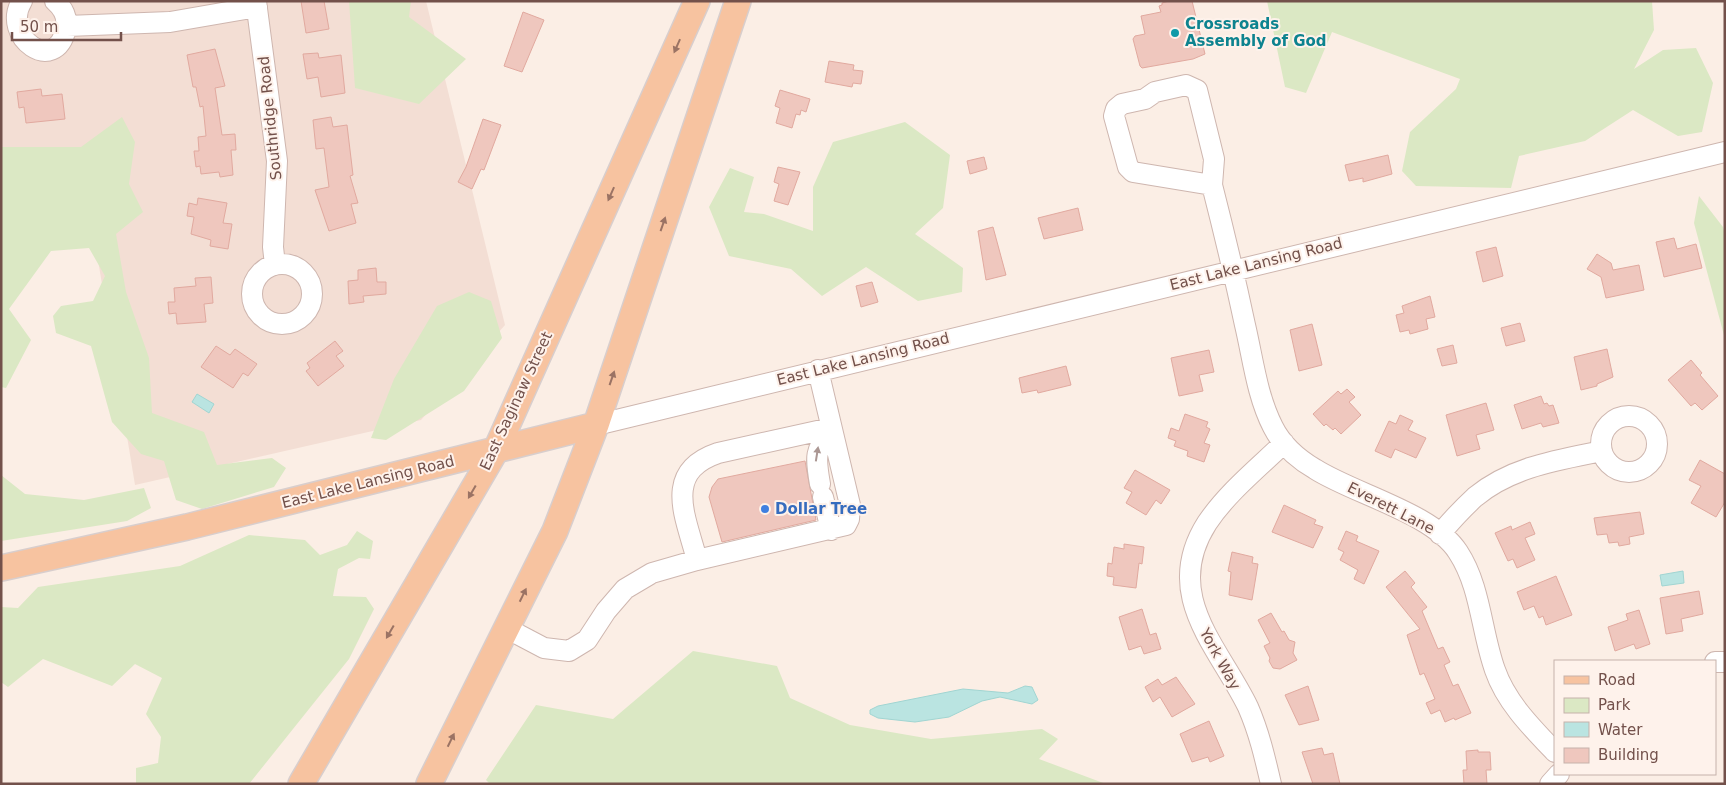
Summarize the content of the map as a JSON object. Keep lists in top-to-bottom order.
{
  "streets": {
    "main road": ["East Lake Lansing Road", "East Saginaw Street"],
    "street": ["Southridge Road", "Everett Lane", "York Way"]
  },
  "crossings": [
    ["East Lake Lansing Road", "East Saginaw Street"],
    ["East Lake Lansing Road", "Everett Lane"],
    ["Everett Lane", "York Way"]
  ],
  "places": ["Crossroads Assembly of God", "Dollar Tree"],
  "legend": [
    "Road",
    "Park",
    "Water",
    "Building"
  ],
  "scale_bar": "50 m"
}
